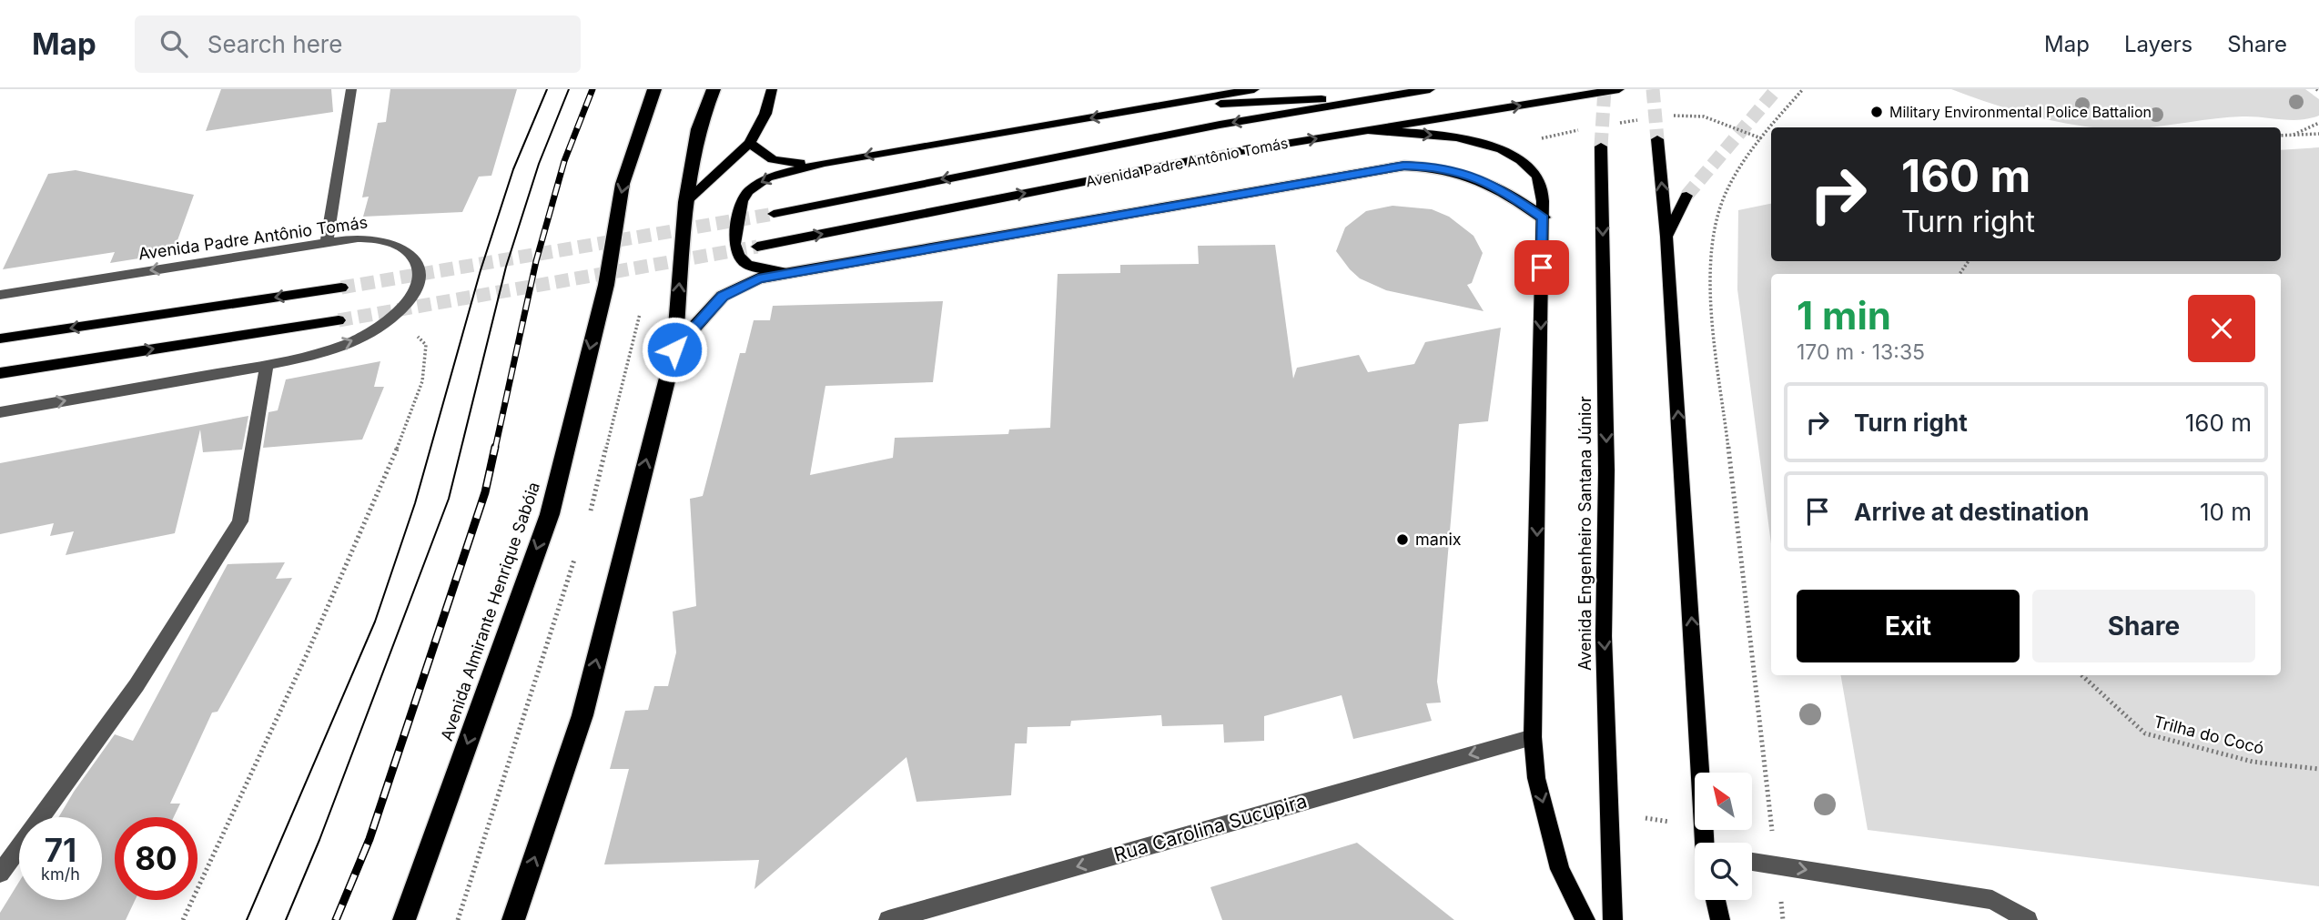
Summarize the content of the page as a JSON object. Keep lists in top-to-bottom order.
{
  "streets": {
    "highway": ["Avenida Almirante Henrique Sabóia"],
    "main road": ["Avenida Padre Antônio Tomás", "Avenida Engenheiro Santana Júnior"],
    "street": ["Rua Carolina Sucupira"],
    "path": ["Trilha do Cocó"]
  },
  "one_way": ["Rua Carolina Sucupira"],
  "places": ["Military Environmental Police Battalion", "manix"],
  "north": "top left",
  "page": {
    "header": "Map",
    "search": "Search here",
    "nav": ["Map", "Layers", "Share"],
    "turn": ["160 m", "Turn right"],
    "heading": ["1 min", "170 m · 13:35"],
    "list": [
      {
        "name": "Turn right",
        "value": "160 m"
      },
      {
        "name": "Arrive at destination",
        "value": "10 m"
      }
    ],
    "buttons": ["Exit", "Share"],
    "speed": "71 km/h",
    "limit": "80"
  }
}
